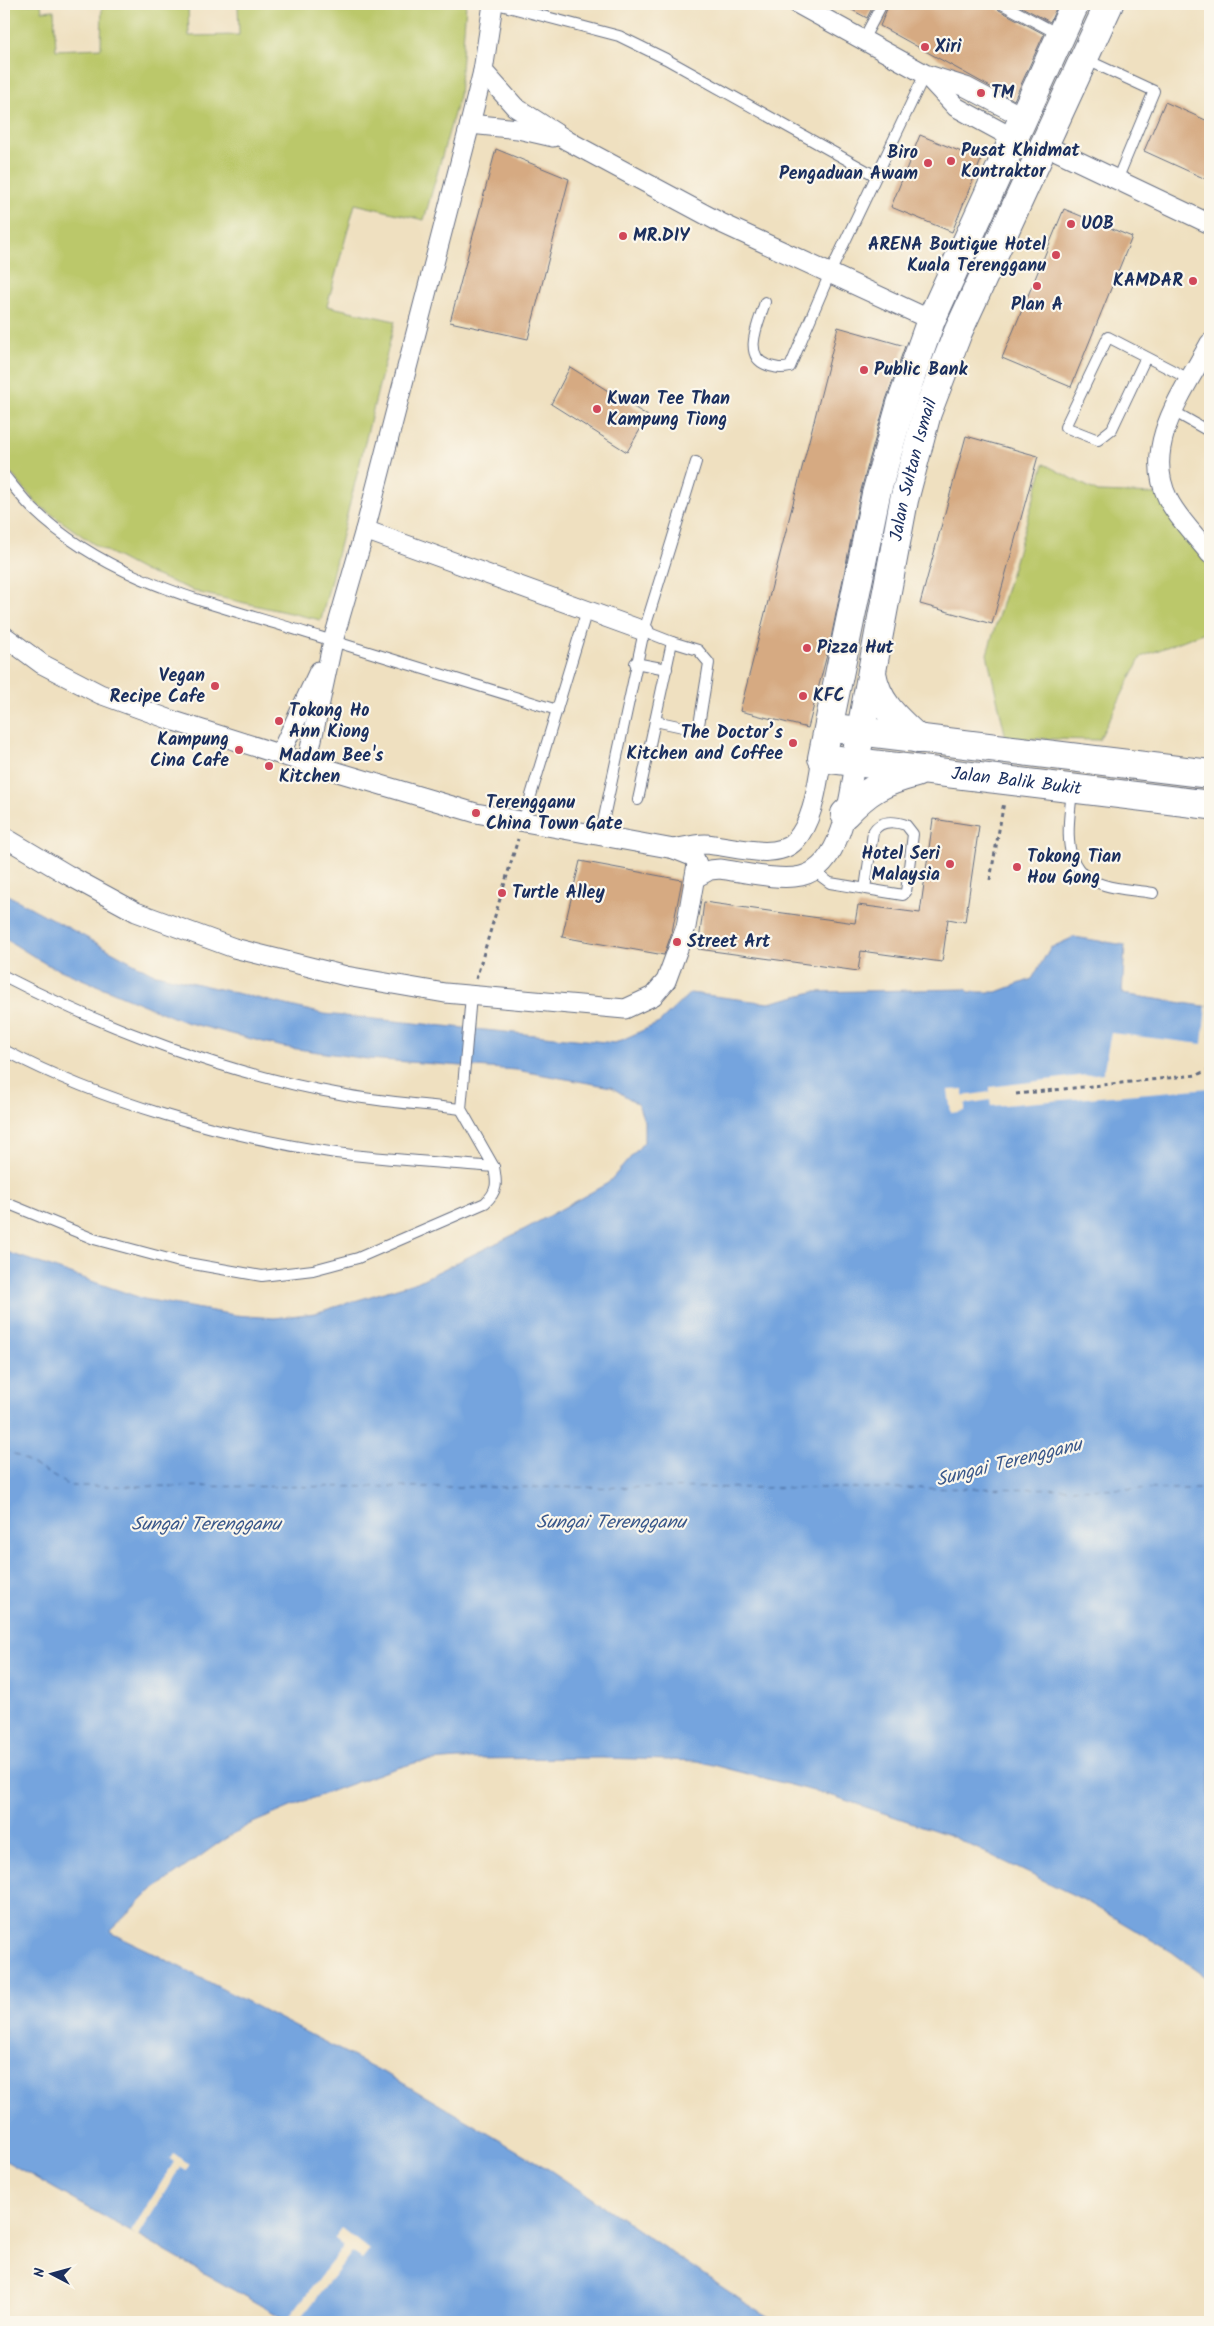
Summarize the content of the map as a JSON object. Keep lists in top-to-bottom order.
{
  "streets": {
    "main road": ["Jalan Sultan Ismail", "Jalan Balik Bukit"]
  },
  "crossings": [
    ["Jalan Sultan Ismail", "Jalan Balik Bukit"]
  ],
  "water": ["Sungai Terengganu"],
  "places": [
    "Xiri",
    "TM",
    "Pusat Khidmat Kontraktor",
    "Biro Pengaduan Awam",
    "UOB",
    "MR.DIY",
    "ARENA Boutique Hotel Kuala Terengganu",
    "KAMDAR",
    "Plan A",
    "Public Bank",
    "Kwan Tee Than Kampung Tiong",
    "Pizza Hut",
    "Vegan Recipe Cafe",
    "KFC",
    "Tokong Ho Ann Kiong",
    "The Doctor’s Kitchen and Coffee",
    "Kampung Cina Cafe",
    "Madam Bee's Kitchen",
    "Terengganu China Town Gate",
    "Hotel Seri Malaysia",
    "Tokong Tian Hou Gong",
    "Turtle Alley",
    "Street Art"
  ],
  "north": "left"
}
